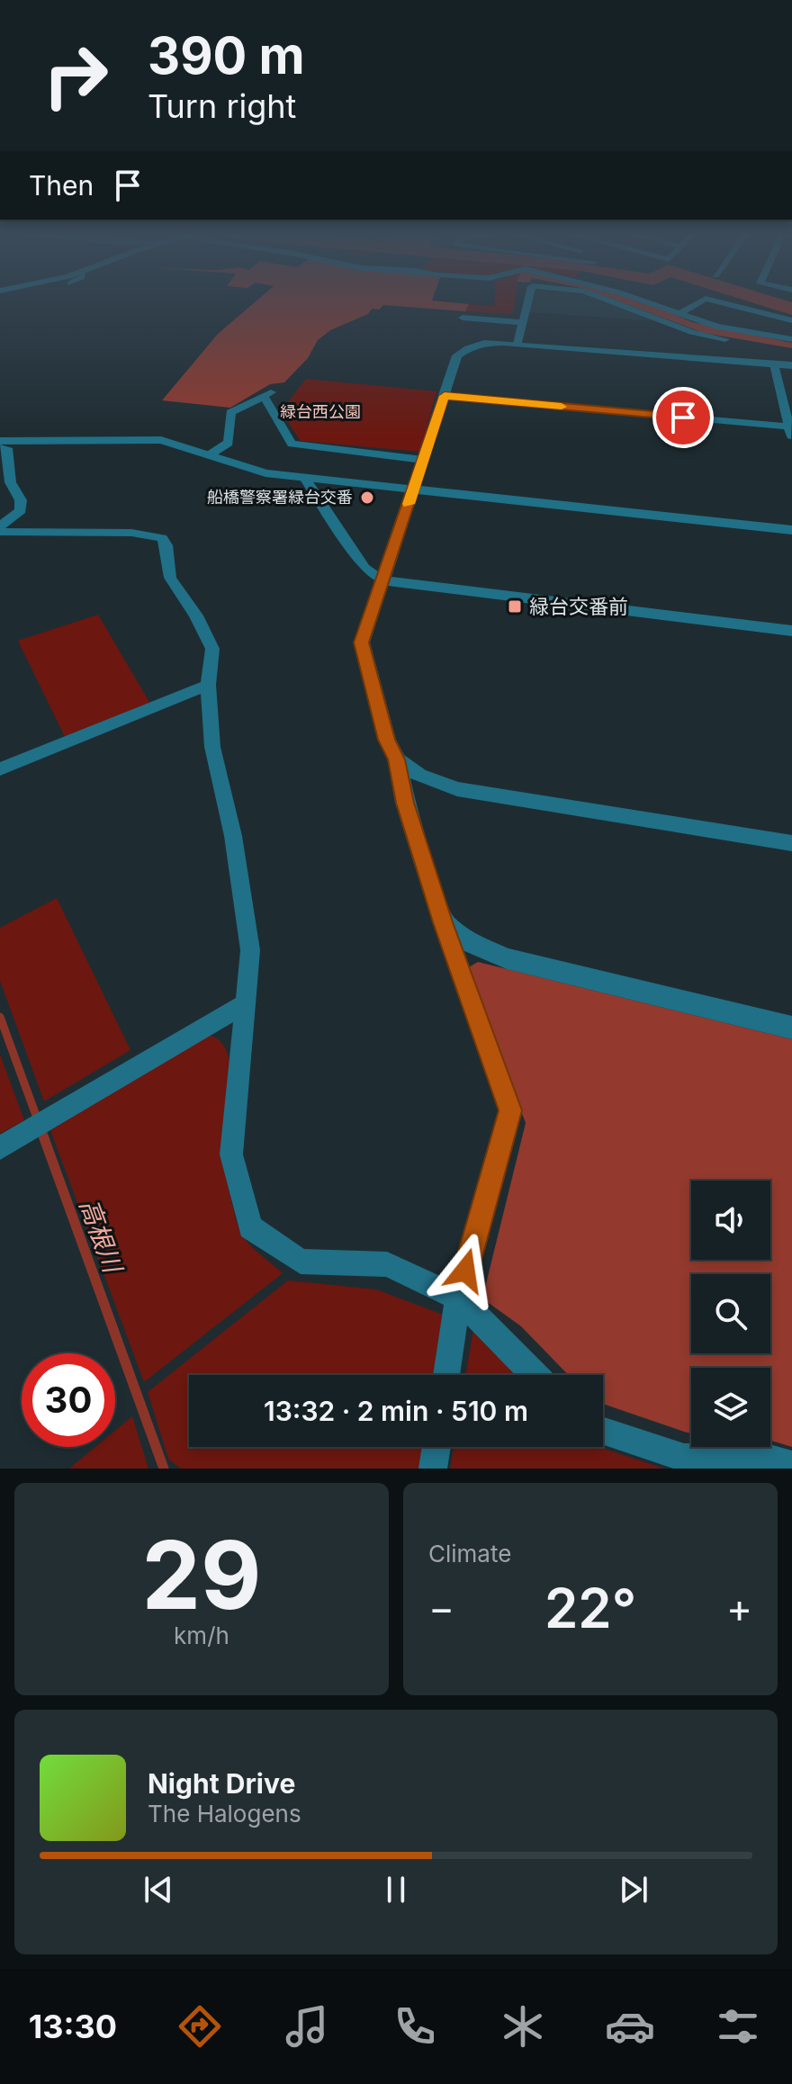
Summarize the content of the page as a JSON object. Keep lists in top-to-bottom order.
{
  "water": ["高根川"],
  "parks": ["緑台西公園"],
  "places": {
    "other": ["船橋警察署緑台交番"],
    "transit": ["緑台交番前"]
  },
  "page": {
    "turn": ["390 m", "Turn right"],
    "then": "Then",
    "limit": "30",
    "trip": "13:32 · 2 min · 510 m",
    "tile": [
      ["29", "km/h"],
      "Climate"
    ],
    "heat": ["−", "22°", "+"],
    "song": ["Night Drive", "The Halogens"],
    "tabs": "13:30"
  }
}
